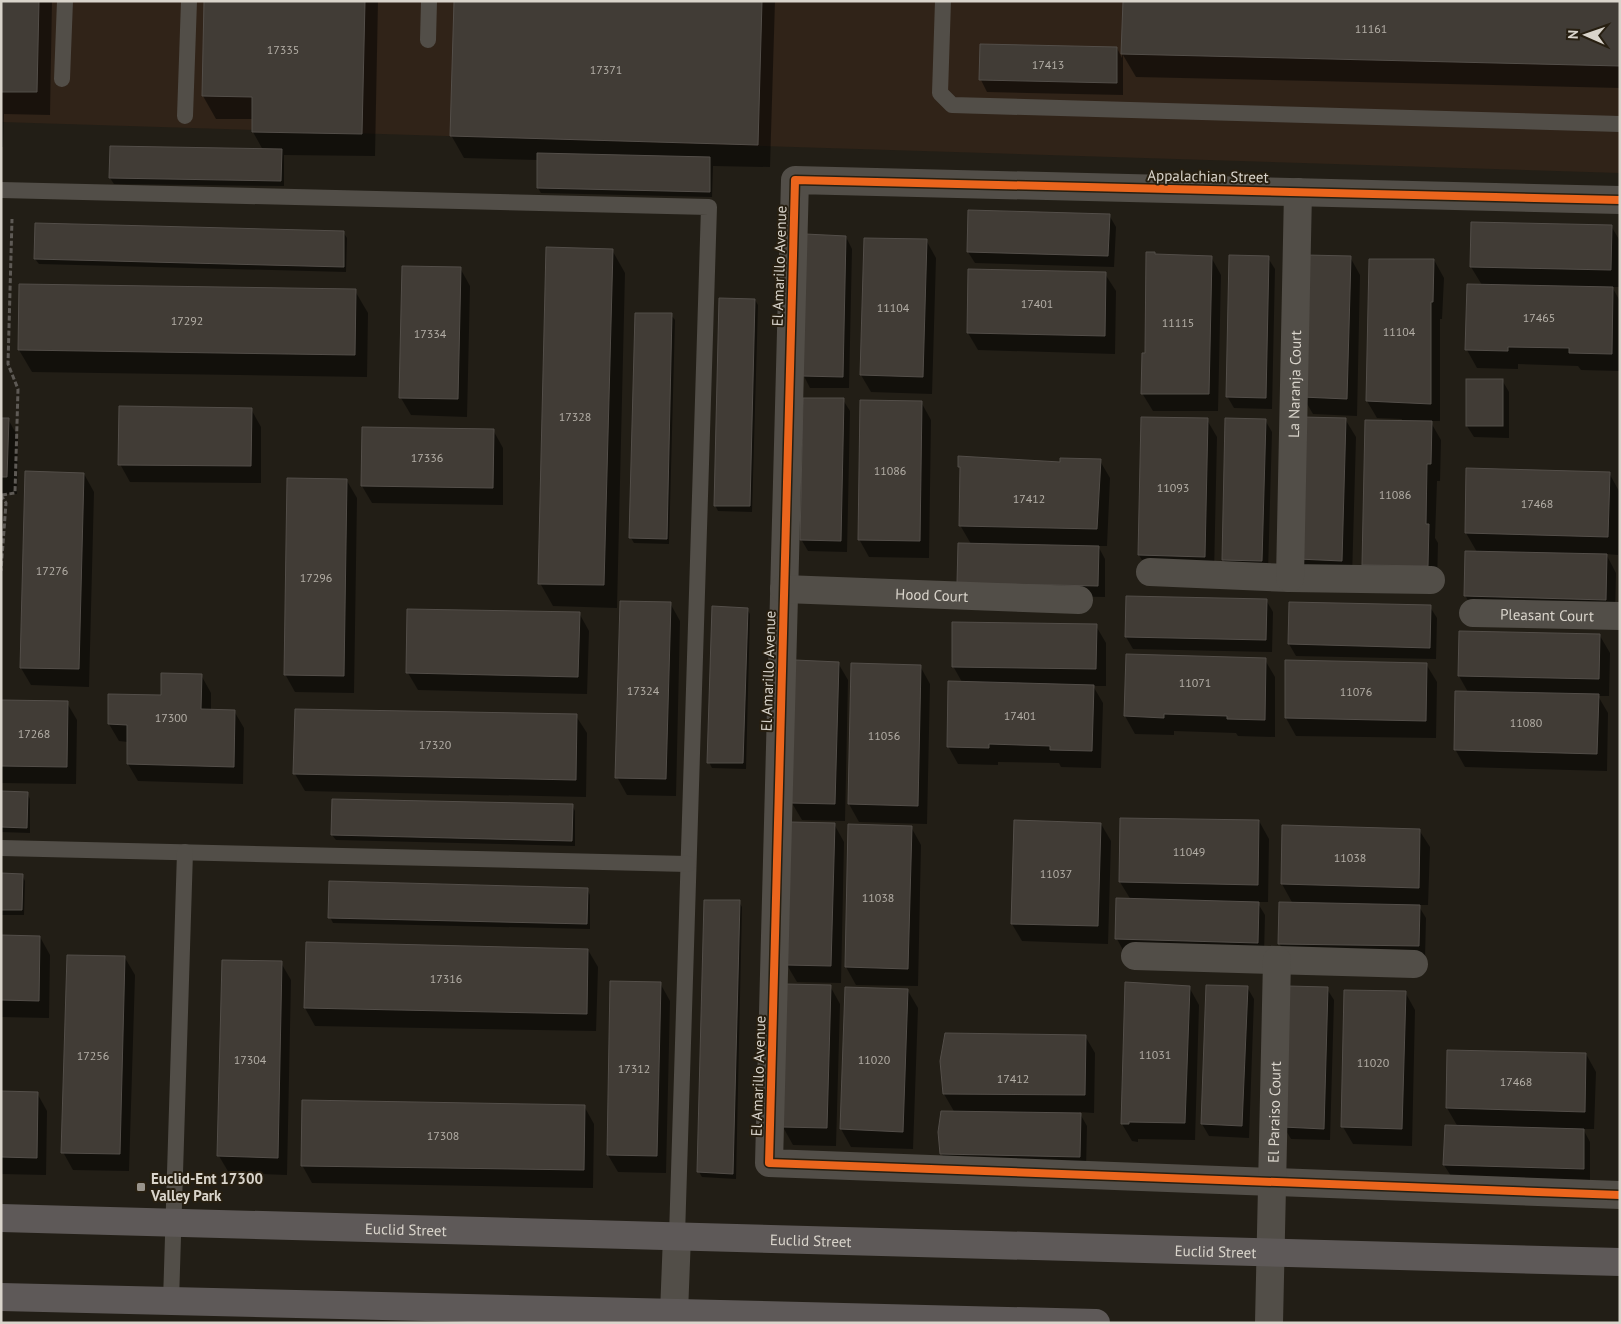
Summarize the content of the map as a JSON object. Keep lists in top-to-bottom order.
{
  "streets": {
    "main road": ["Euclid Street"],
    "street": [
      "Appalachian Street",
      "El Amarillo Avenue",
      "La Naranja Court",
      "Hood Court",
      "Pleasant Court",
      "El Paraiso Court"
    ]
  },
  "crossings": [
    ["Appalachian Street", "El Amarillo Avenue"],
    ["Appalachian Street", "La Naranja Court"],
    ["El Amarillo Avenue", "Hood Court"],
    ["El Amarillo Avenue", "El Paraiso Court"],
    ["El Paraiso Court", "Euclid Street"]
  ],
  "places": {
    "transit": ["Euclid-Ent 17300 Valley Park"]
  },
  "house_numbers": [
    "11161",
    "17335",
    "17413",
    "17371",
    "17401",
    "11104",
    "17465",
    "17292",
    "11115",
    "11104",
    "17334",
    "17328",
    "17336",
    "11086",
    "11093",
    "11086",
    "17412",
    "17468",
    "17276",
    "17296",
    "11071",
    "17324",
    "11076",
    "17401",
    "17300",
    "11080",
    "17268",
    "11056",
    "17320",
    "11049",
    "11038",
    "11037",
    "11038",
    "17316",
    "11031",
    "17256",
    "17304",
    "11020",
    "11020",
    "17312",
    "17412",
    "17468",
    "17308"
  ],
  "north": "left"
}
